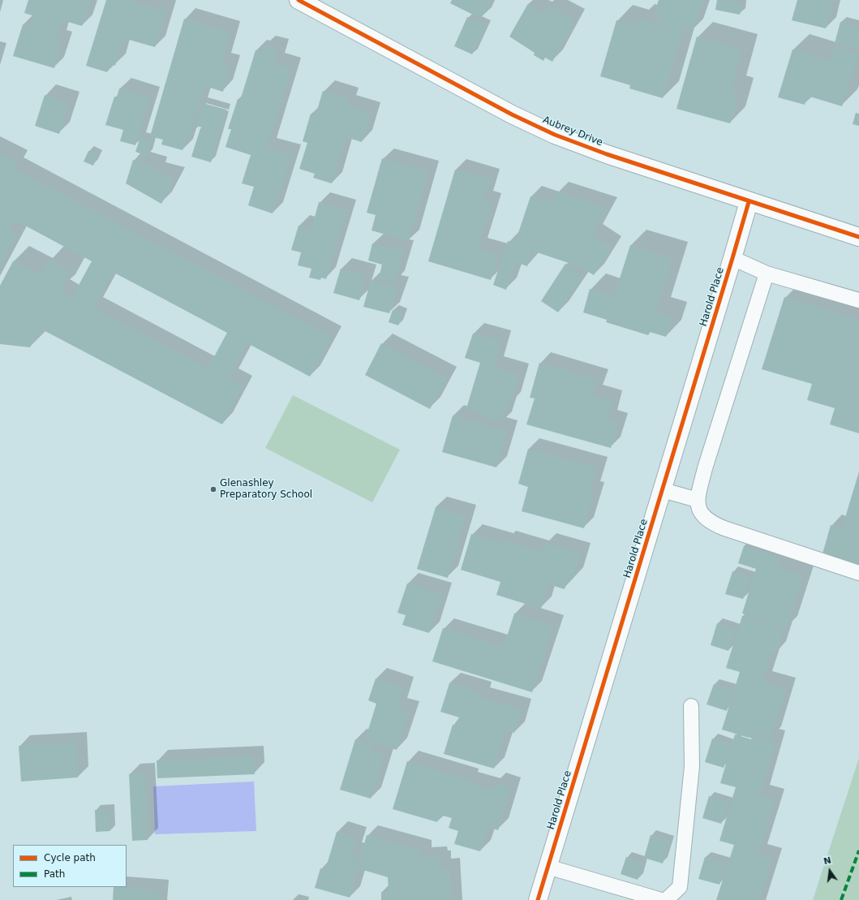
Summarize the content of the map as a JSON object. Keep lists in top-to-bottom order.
{
  "streets": {
    "street": ["Aubrey Drive", "Harold Place"]
  },
  "crossings": [
    ["Aubrey Drive", "Harold Place"]
  ],
  "places": ["Glenashley Preparatory School"],
  "legend": ["Cycle path", "Path"],
  "north": "top"
}
